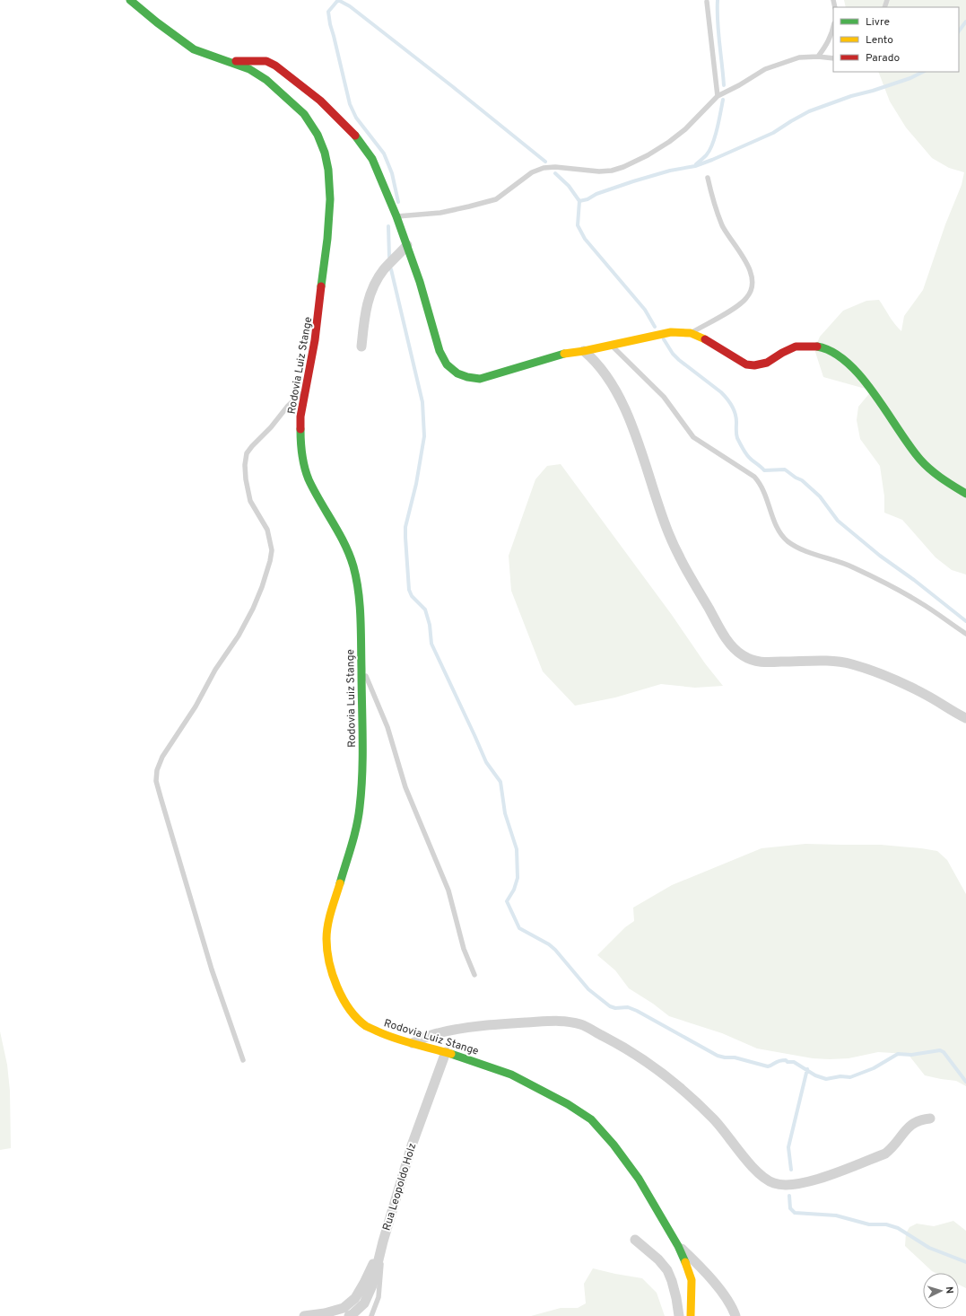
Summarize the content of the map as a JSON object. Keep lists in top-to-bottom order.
{
  "streets": {
    "street": ["Rodovia Luiz Stange", "Rua Leopoldo Holz"]
  },
  "crossings": [
    ["Rodovia Luiz Stange", "Rua Leopoldo Holz"]
  ],
  "legend": ["Livre", "Lento", "Parado"],
  "north": "right"
}
